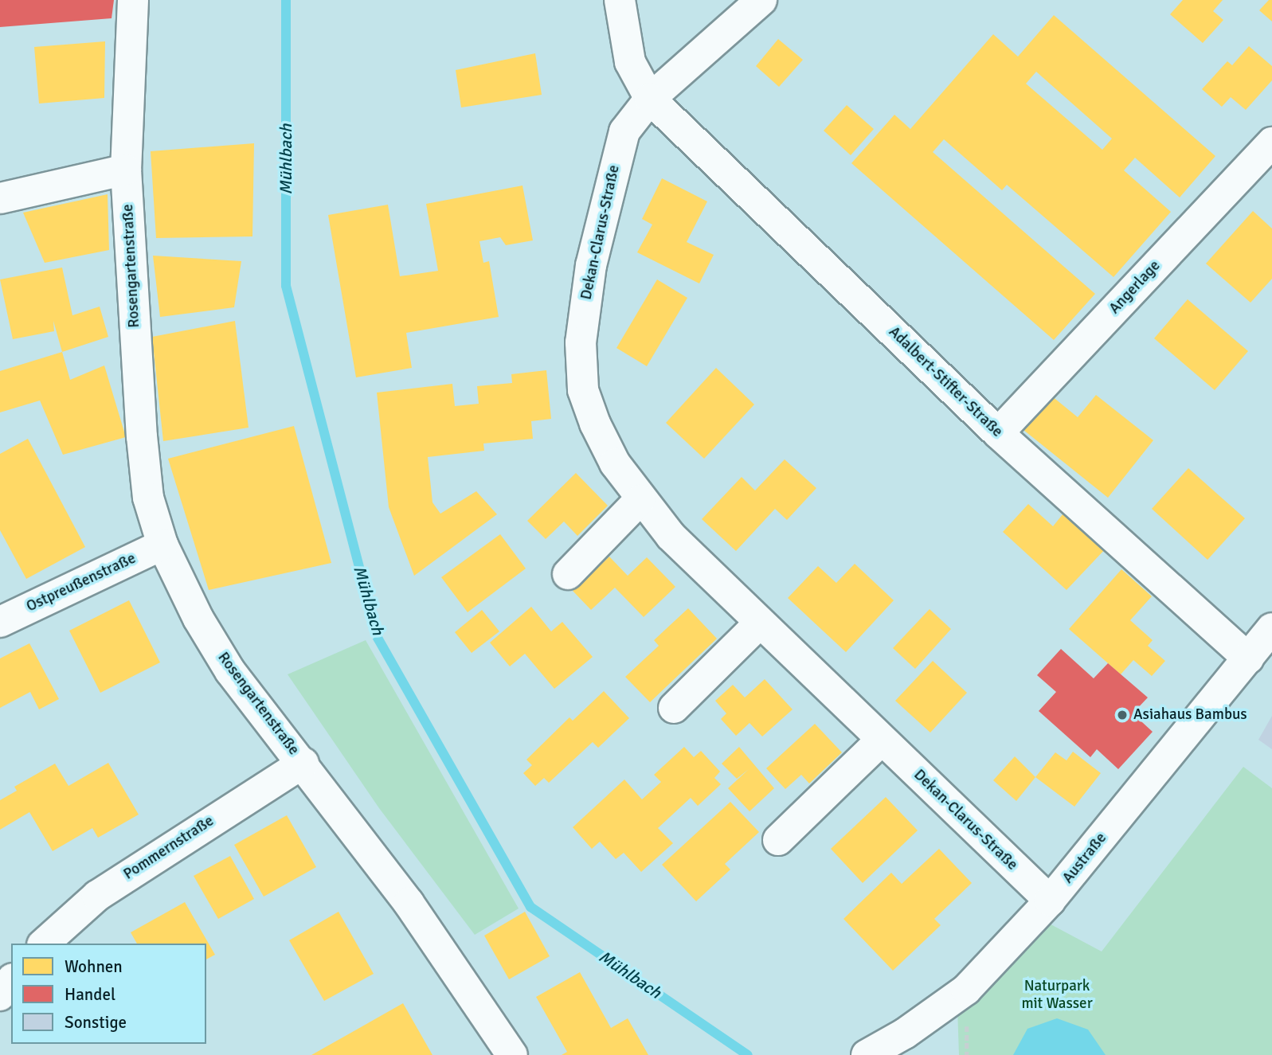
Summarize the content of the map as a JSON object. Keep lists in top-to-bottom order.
{
  "streets": {
    "street": [
      "Dekan-Clarus-Straße",
      "Rosengartenstraße",
      "Angerlage",
      "Adalbert-Stifter-Straße",
      "Ostpreußenstraße",
      "Pommernstraße",
      "Austraße"
    ]
  },
  "crossings": [
    ["Dekan-Clarus-Straße", "Adalbert-Stifter-Straße"],
    ["Dekan-Clarus-Straße", "Austraße"],
    ["Rosengartenstraße", "Ostpreußenstraße"],
    ["Rosengartenstraße", "Pommernstraße"],
    ["Angerlage", "Adalbert-Stifter-Straße"],
    ["Adalbert-Stifter-Straße", "Austraße"]
  ],
  "water": ["Mühlbach"],
  "parks": ["Naturpark mit Wasser"],
  "places": ["Asiahaus Bambus"],
  "legend": ["Wohnen", "Handel", "Sonstige"]
}
